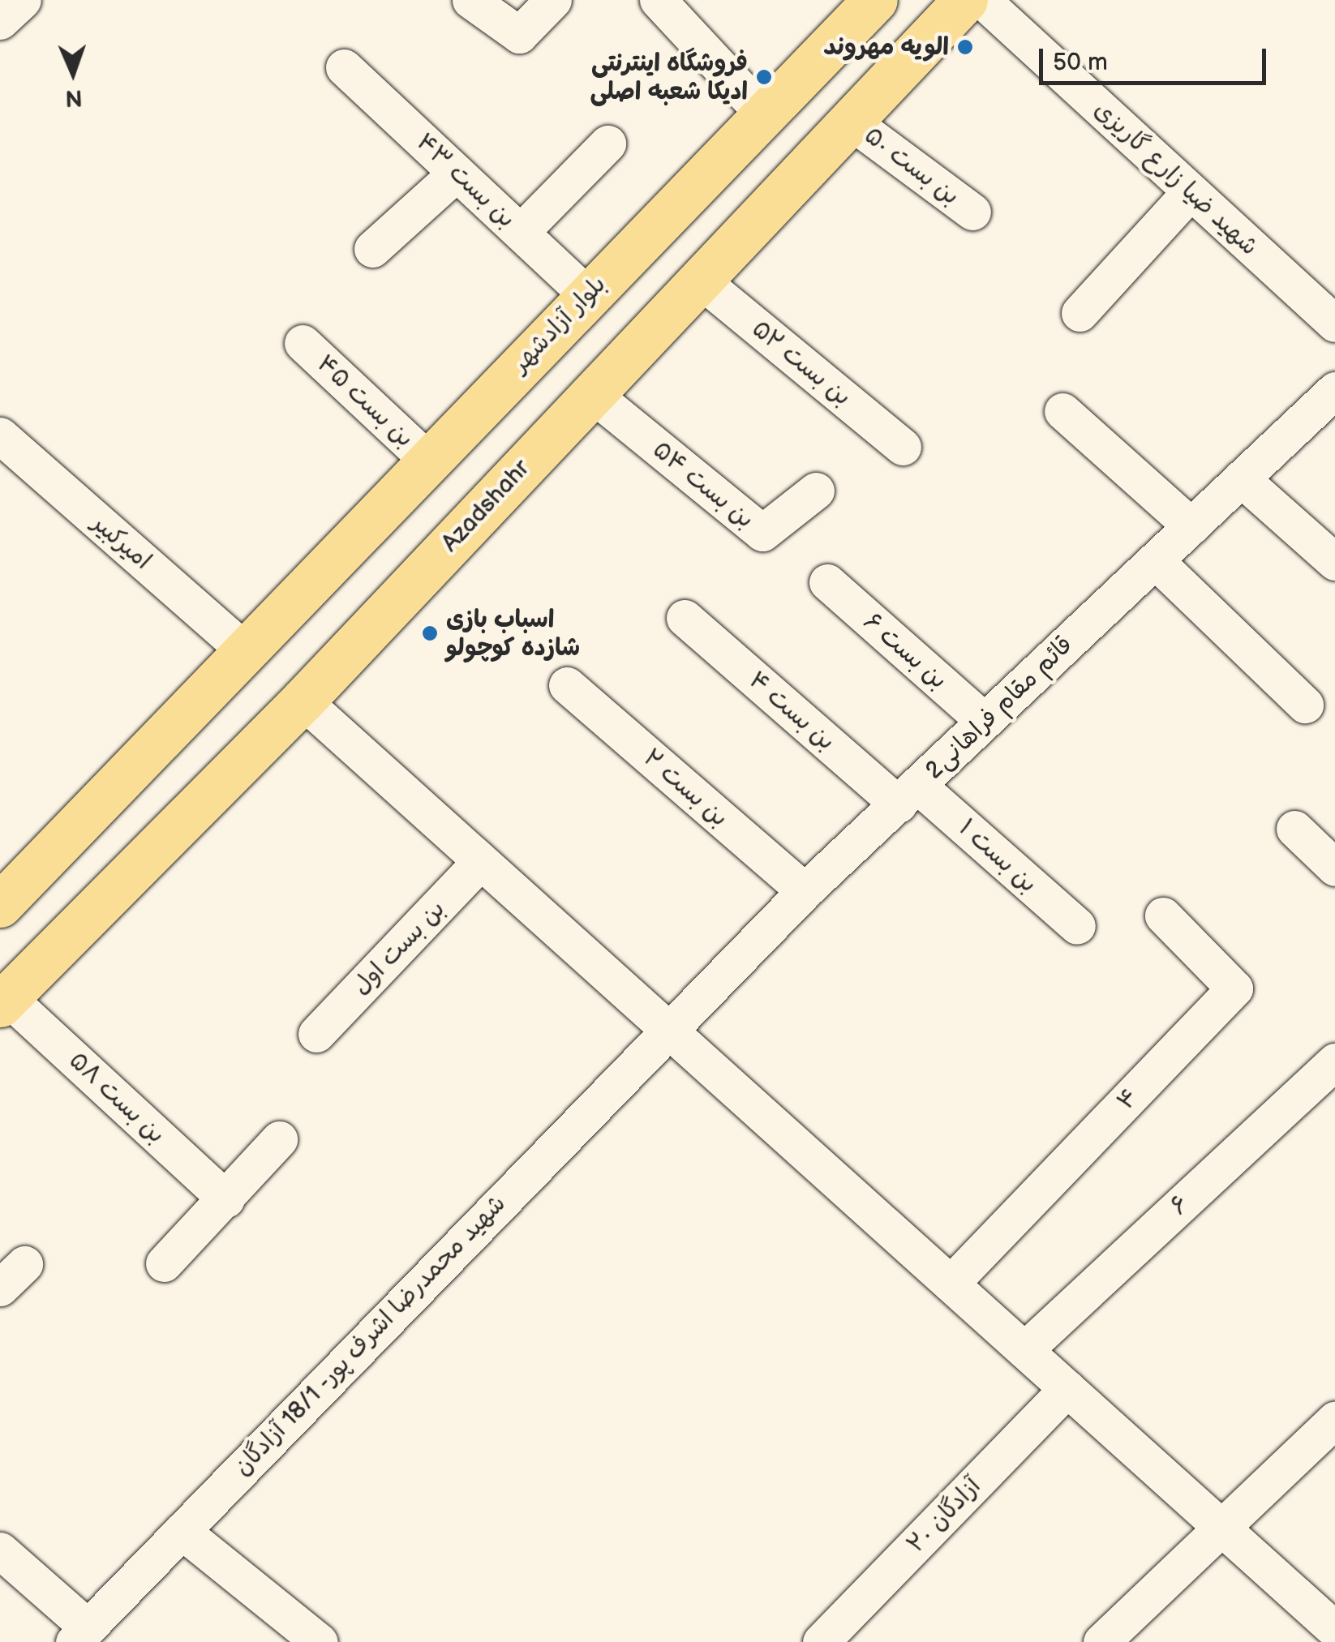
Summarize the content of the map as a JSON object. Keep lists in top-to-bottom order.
{
  "streets": {
    "main road": ["بلوار آزادشهر", "Azadshahr"],
    "street": [
      "بن بست ۵۰",
      "شهید ضیا زارع گاریزی",
      "بن بست ۴۳",
      "بن بست ۵۲",
      "بن بست ۴۵",
      "بن بست ۵۴",
      "امیرکبیر",
      "بن بست ۶",
      "2قائم مقام فراهانی",
      "بن بست ۴",
      "بن بست ۲",
      "بن بست ۱",
      "بن بست اول",
      "بن بست ۵۸",
      "۴",
      "۶",
      "شهید محمدرضا اشرف پور- 18/1 آزادگان",
      "۲۰ آزادگان"
    ]
  },
  "crossings": [
    ["بن بست ۵۰", "Azadshahr"],
    ["بن بست ۴۳", "بلوار آزادشهر"],
    ["بلوار آزادشهر", "بن بست ۴۵"],
    ["بلوار آزادشهر", "امیرکبیر"],
    ["بن بست ۵۲", "Azadshahr"],
    ["بن بست ۵۴", "Azadshahr"],
    ["Azadshahr", "بن بست ۵۸"],
    ["بن بست ۶", "2قائم مقام فراهانی"],
    ["2قائم مقام فراهانی", "بن بست ۴"],
    ["2قائم مقام فراهانی", "بن بست ۲"],
    ["2قائم مقام فراهانی", "بن بست ۱"],
    ["2قائم مقام فراهانی", "شهید محمدرضا اشرف پور- 18/1 آزادگان"],
    ["بن بست ۴", "بن بست ۱"]
  ],
  "places": ["الویه مهروند", "فروشگاه اینترنتی ادیکا شعبه اصلی", "اسباب بازی شازده کوچولو"],
  "scale_bar": "50 m",
  "north": "bottom"
}
